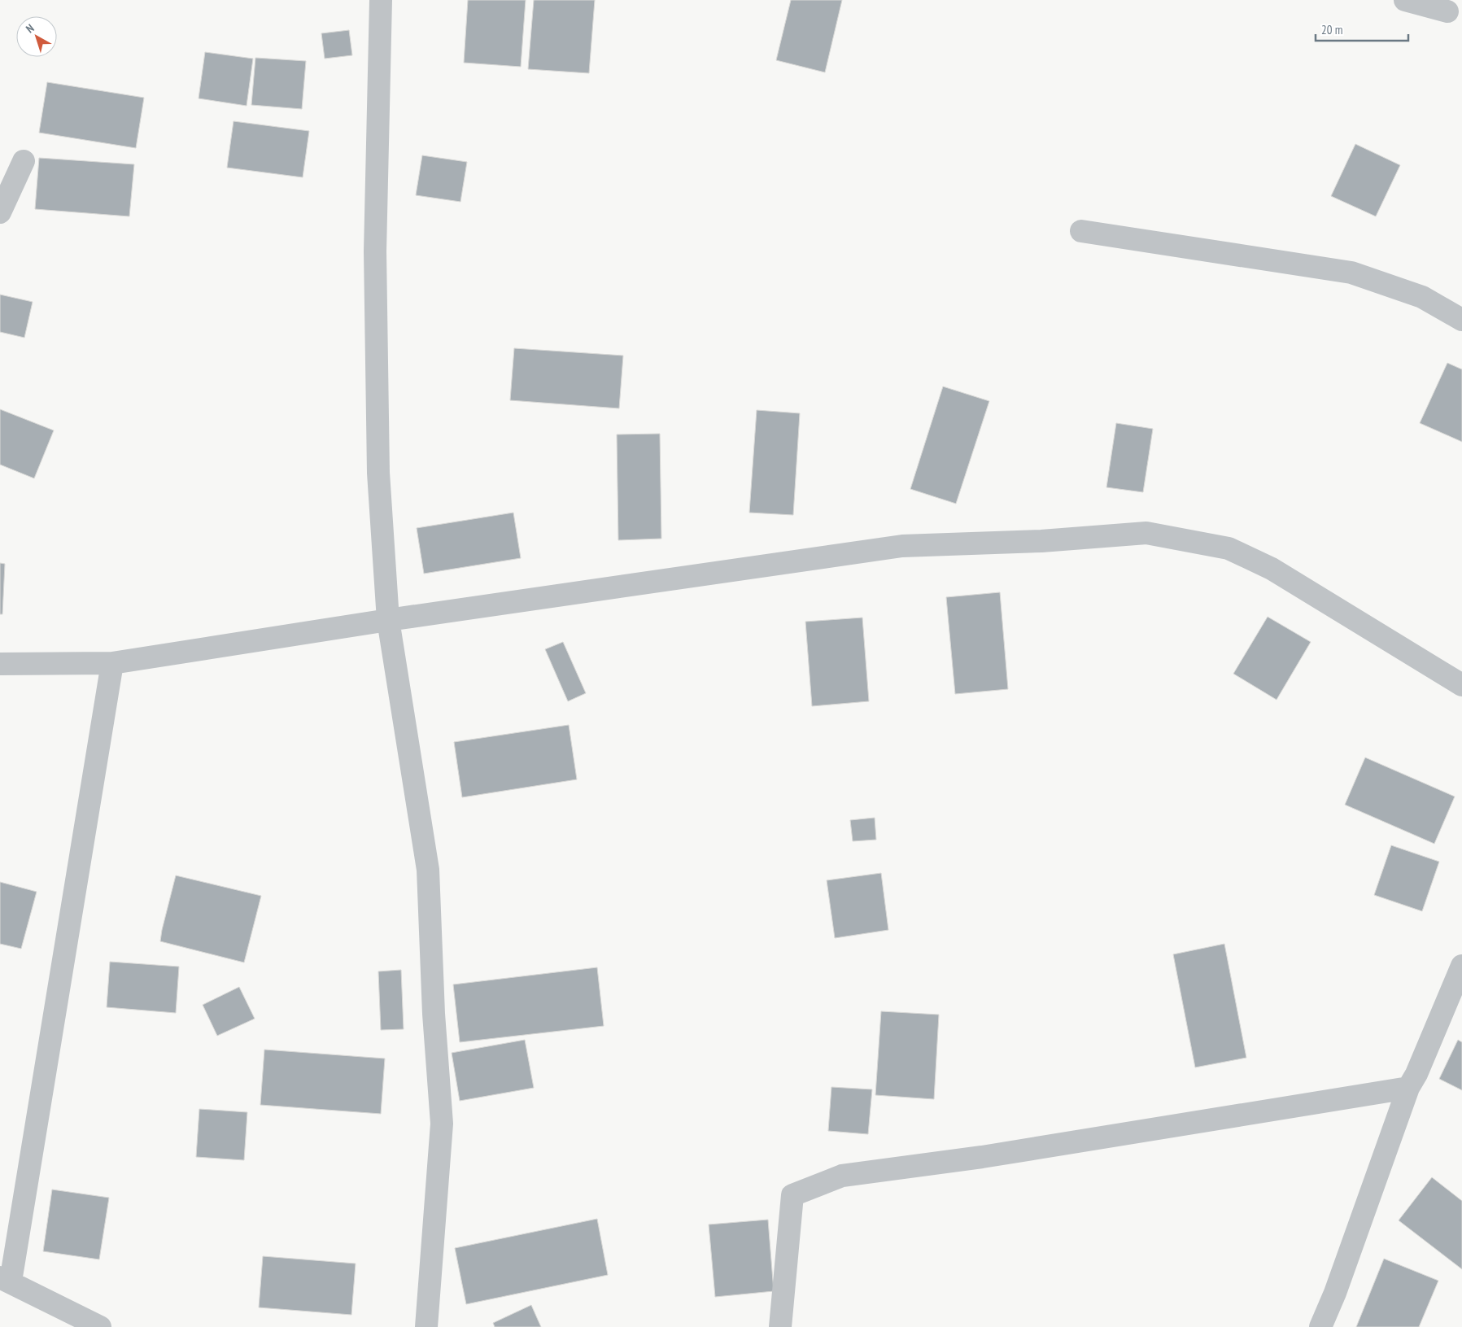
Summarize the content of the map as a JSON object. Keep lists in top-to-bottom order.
{
  "scale_bar": "20 m",
  "north": "top left"
}
